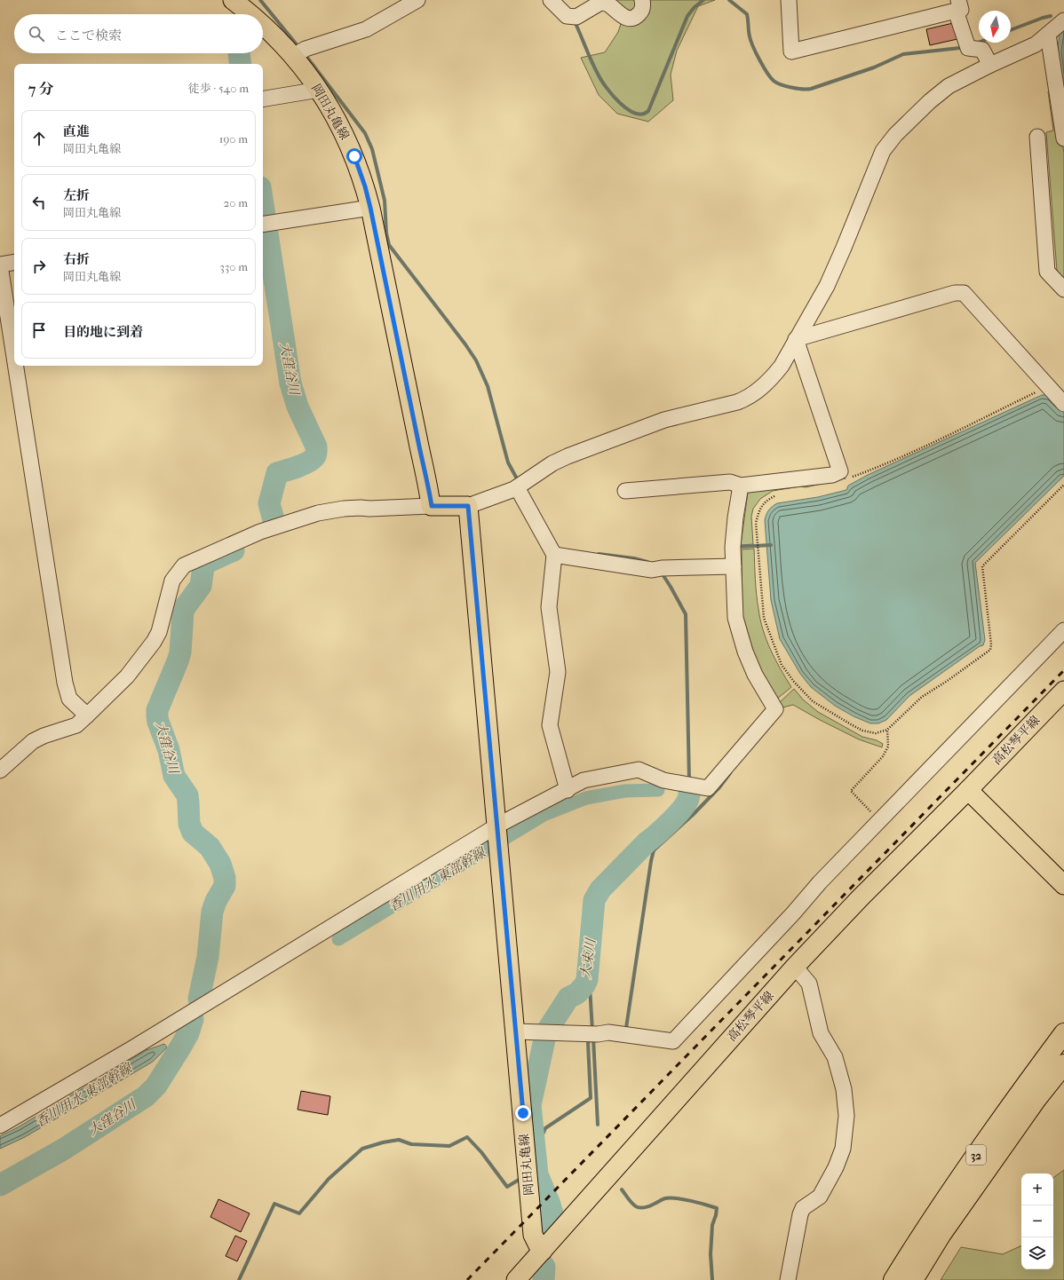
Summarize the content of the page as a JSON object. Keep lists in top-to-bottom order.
{
  "streets": {
    "highway": ["32"],
    "main road": ["岡田丸亀線", "高松琴平線"]
  },
  "crossings": [
    ["岡田丸亀線", "高松琴平線"]
  ],
  "water": ["大窪谷川", "香川用水 東部幹線", "大束川"],
  "north": "bottom",
  "page": {
    "search": "ここで検索",
    "heading": ["7 分", "徒歩 · 540 m"],
    "list": [
      ["直進", "岡田丸亀線", "190 m"],
      ["左折", "岡田丸亀線", "20 m"],
      ["右折", "岡田丸亀線", "330 m"],
      "目的地に到着"
    ],
    "map_buttons": ["+", "−"]
  }
}
